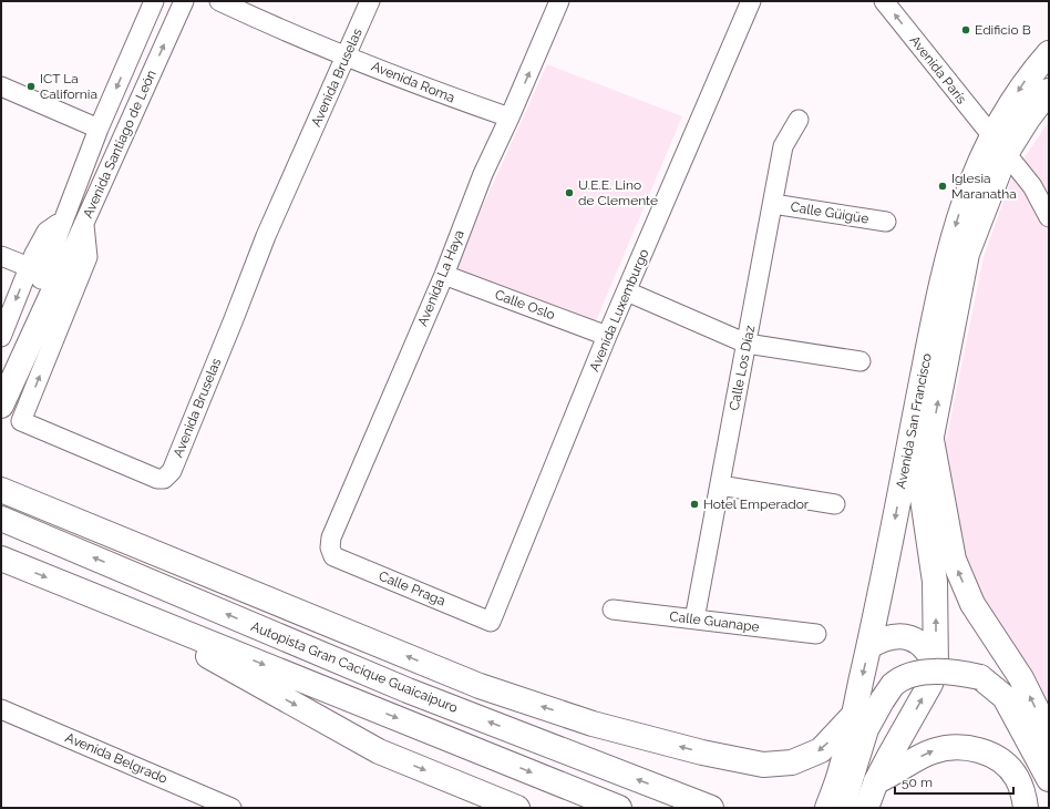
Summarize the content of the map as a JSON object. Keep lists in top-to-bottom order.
{
  "streets": {
    "main road": ["Avenida San Francisco", "Autopista Gran Cacique Guaicaipuro"],
    "street": [
      "Avenida París",
      "Avenida Bruselas",
      "Avenida Roma",
      "Avenida Santiago de León",
      "Calle Güigüe",
      "Avenida La Haya",
      "Calle Oslo",
      "Avenida Luxemburgo",
      "Calle Los Díaz",
      "Calle Praga",
      "Calle Guanape",
      "Avenida Belgrado"
    ]
  },
  "crossings": [
    ["Avenida París", "Avenida San Francisco"],
    ["Avenida Bruselas", "Avenida Roma"],
    ["Avenida Bruselas", "Avenida Santiago de León"],
    ["Avenida Roma", "Avenida La Haya"],
    ["Calle Güigüe", "Calle Los Díaz"],
    ["Avenida La Haya", "Calle Oslo"],
    ["Avenida La Haya", "Calle Praga"],
    ["Calle Oslo", "Avenida Luxemburgo"],
    ["Avenida Luxemburgo", "Calle Praga"],
    ["Calle Los Díaz", "Calle Guanape"]
  ],
  "one_way": ["Avenida París"],
  "places": [
    "Edificio B",
    "ICT La California",
    "Iglesia Maranatha",
    "U.E.E. Lino de Clemente",
    "Hotel Emperador"
  ],
  "scale_bar": "50 m"
}
